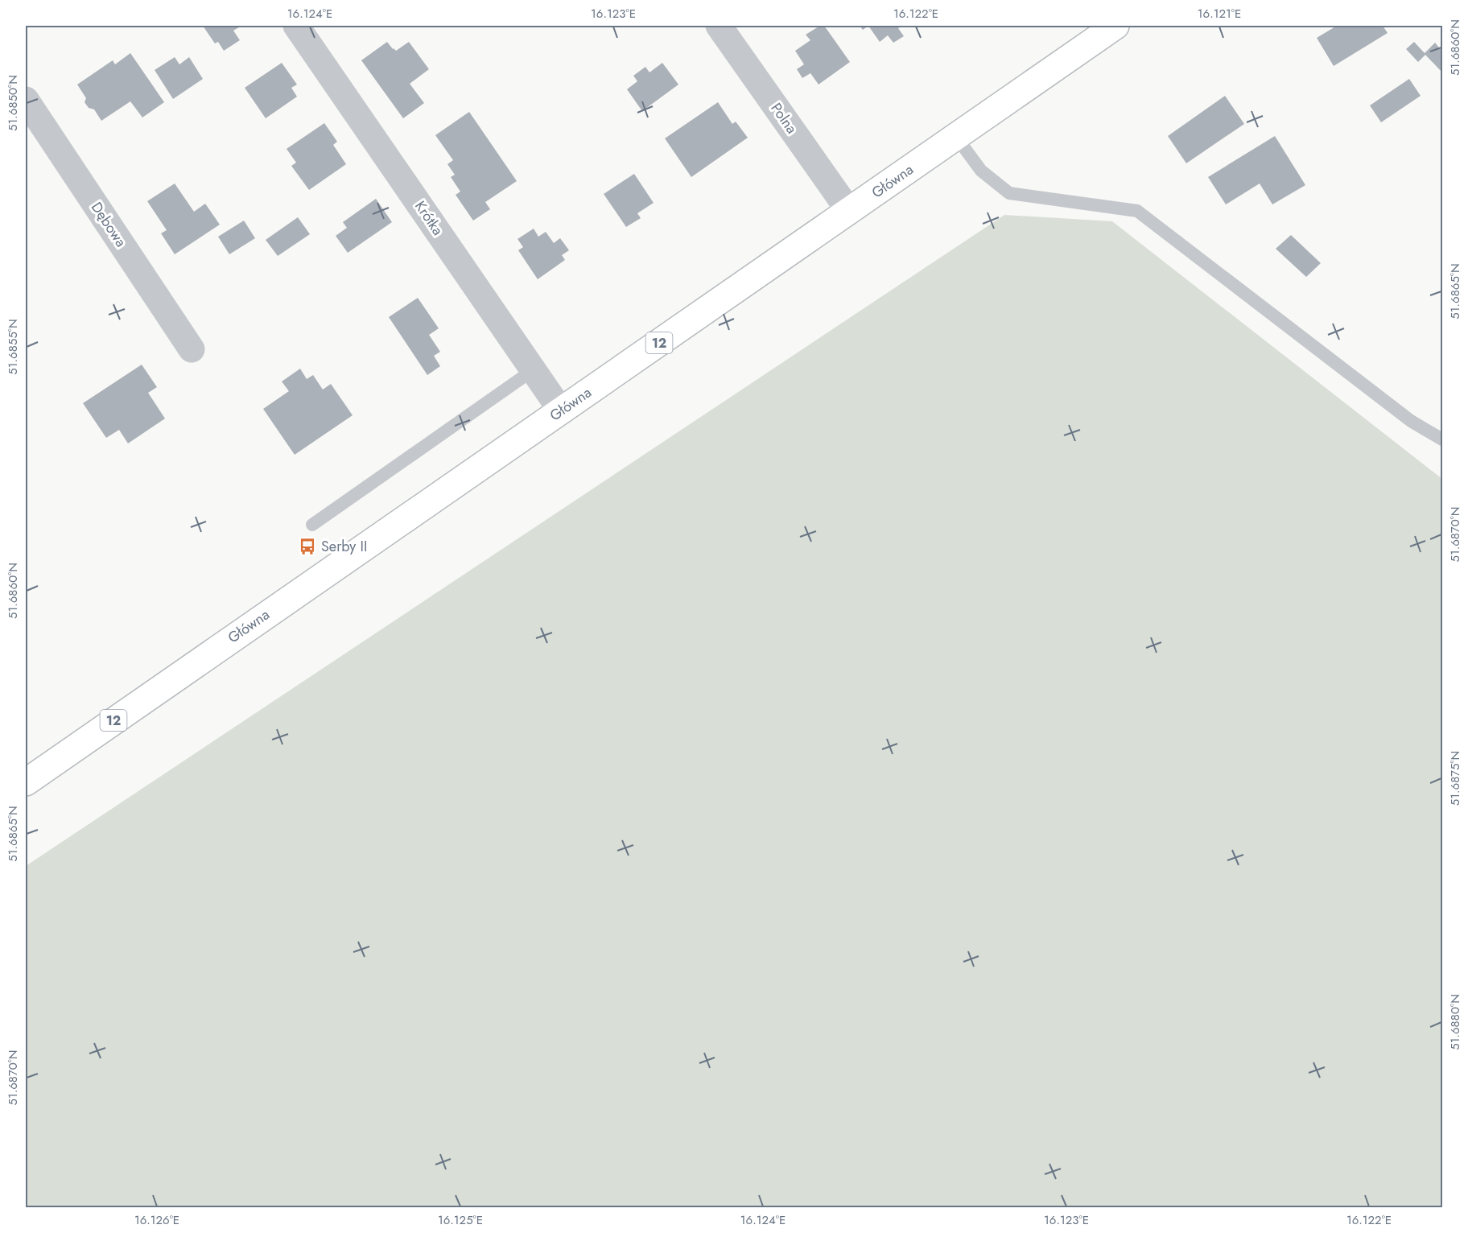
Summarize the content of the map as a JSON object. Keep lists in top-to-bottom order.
{
  "streets": {
    "main road": ["Główna", "12"],
    "street": ["Polna", "Krótka", "Dębowa"]
  },
  "crossings": [
    ["Polna", "Główna"],
    ["Główna", "Krótka"]
  ],
  "places": {
    "bus stop": ["Serby II"]
  },
  "coordinates": [
    "16.124°E",
    "16.123°E",
    "16.122°E",
    "16.121°E",
    "51.6860°N",
    "51.6850°N",
    "51.6865°N",
    "51.6855°N",
    "51.6870°N",
    "51.6875°N",
    "51.6880°N",
    "16.126°E",
    "16.125°E"
  ]
}
